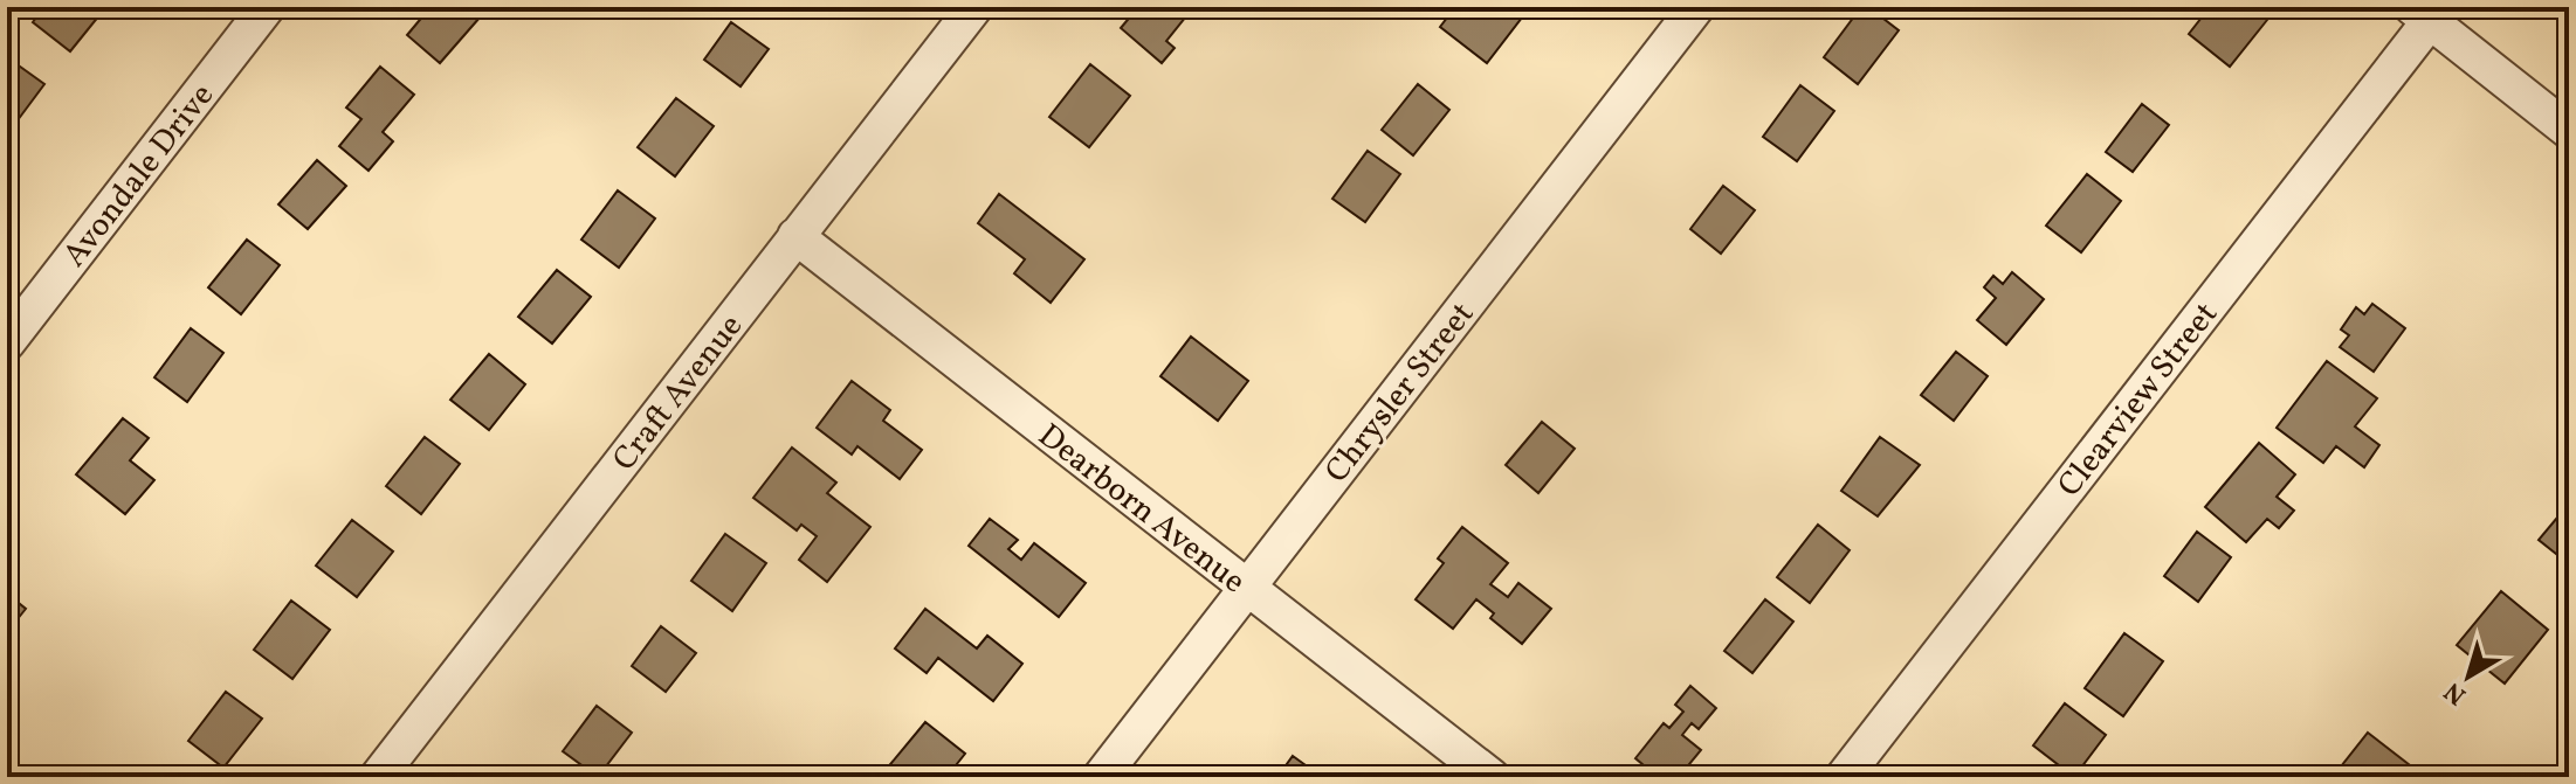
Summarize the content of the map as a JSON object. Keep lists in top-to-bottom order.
{
  "streets": {
    "street": [
      "Avondale Drive",
      "Craft Avenue",
      "Chrysler Street",
      "Clearview Street",
      "Dearborn Avenue"
    ]
  },
  "crossings": [
    ["Craft Avenue", "Dearborn Avenue"],
    ["Chrysler Street", "Dearborn Avenue"]
  ],
  "north": "bottom left"
}
